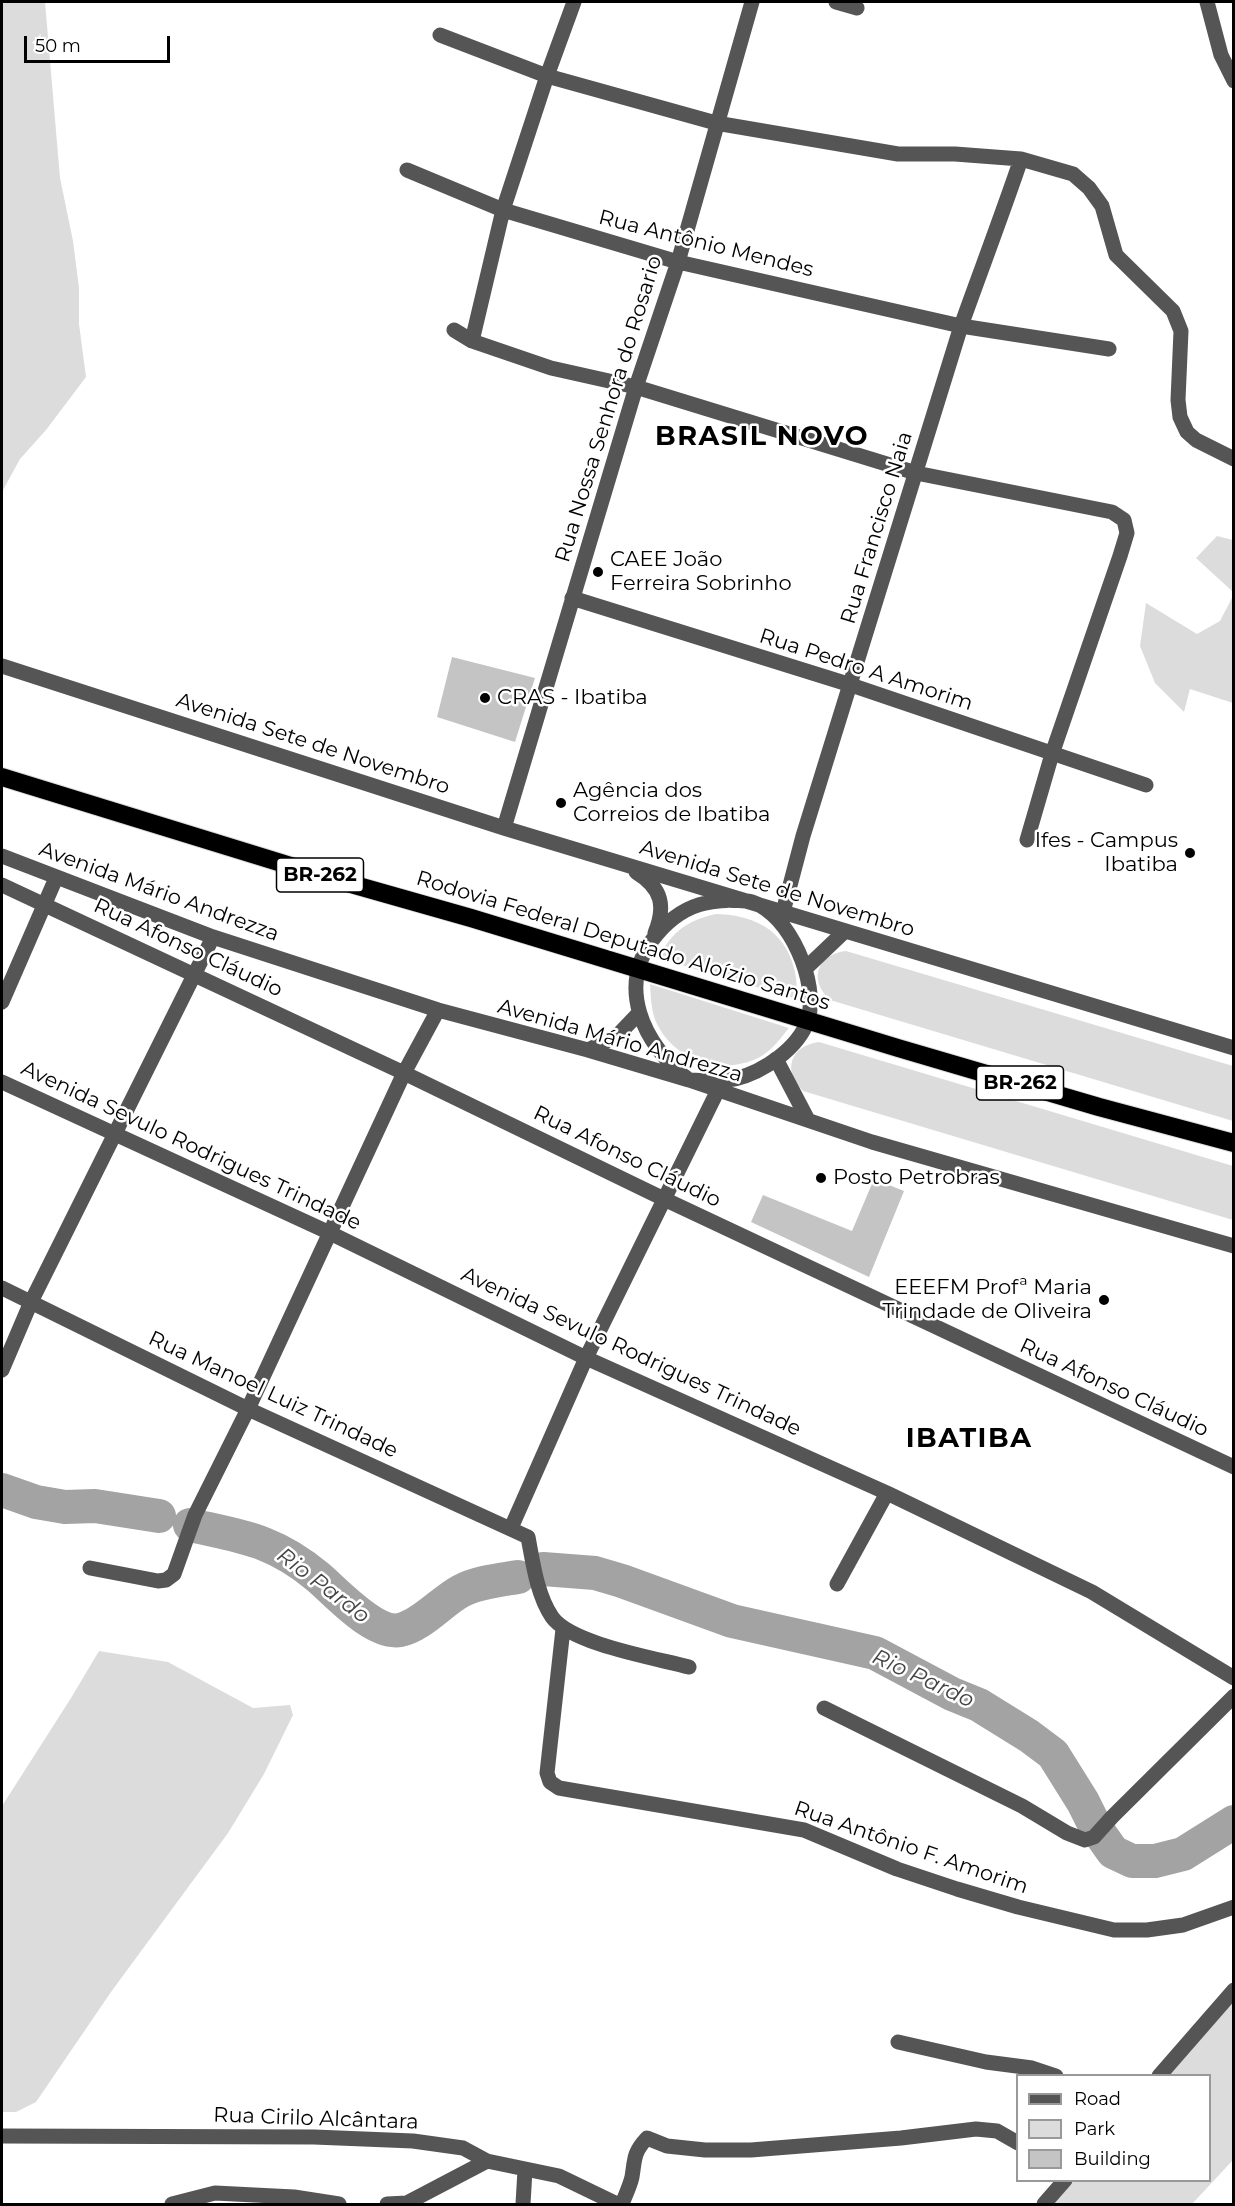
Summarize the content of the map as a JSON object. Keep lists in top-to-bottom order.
{
  "streets": {
    "highway": ["BR-262", "Rodovia Federal Deputado Aloízio Santos"],
    "street": [
      "Rua Antônio Mendes",
      "Rua Nossa Senhora do Rosario",
      "Rua Francisco Naia",
      "Rua Pedro A Amorim",
      "Avenida Sete de Novembro",
      "Avenida Mário Andrezza",
      "Rua Afonso Cláudio",
      "Avenida Sevulo Rodrigues Trindade",
      "Rua Manoel Luiz Trindade",
      "Rua Antônio F. Amorim",
      "Rua Cirilo Alcântara"
    ]
  },
  "crossings": [
    ["Rua Antônio Mendes", "Rua Nossa Senhora do Rosario"],
    ["Rua Antônio Mendes", "Rua Francisco Naia"],
    ["Rua Nossa Senhora do Rosario", "Rua Pedro A Amorim"],
    ["Rua Nossa Senhora do Rosario", "Avenida Sete de Novembro"],
    ["Rua Francisco Naia", "Rua Pedro A Amorim"],
    ["Rua Francisco Naia", "Avenida Sete de Novembro"],
    ["Rua Manoel Luiz Trindade", "Rua Antônio F. Amorim"]
  ],
  "districts": ["BRASIL NOVO", "IBATIBA"],
  "water": ["Rio Pardo"],
  "places": [
    "CAEE João Ferreira Sobrinho",
    "CRAS - Ibatiba",
    "Agência dos Correios de Ibatiba",
    "Ifes - Campus Ibatiba",
    "Posto Petrobras",
    "EEEFM Profª Maria Trindade de Oliveira"
  ],
  "legend": ["Road", "Park", "Building"],
  "scale_bar": "50 m"
}
